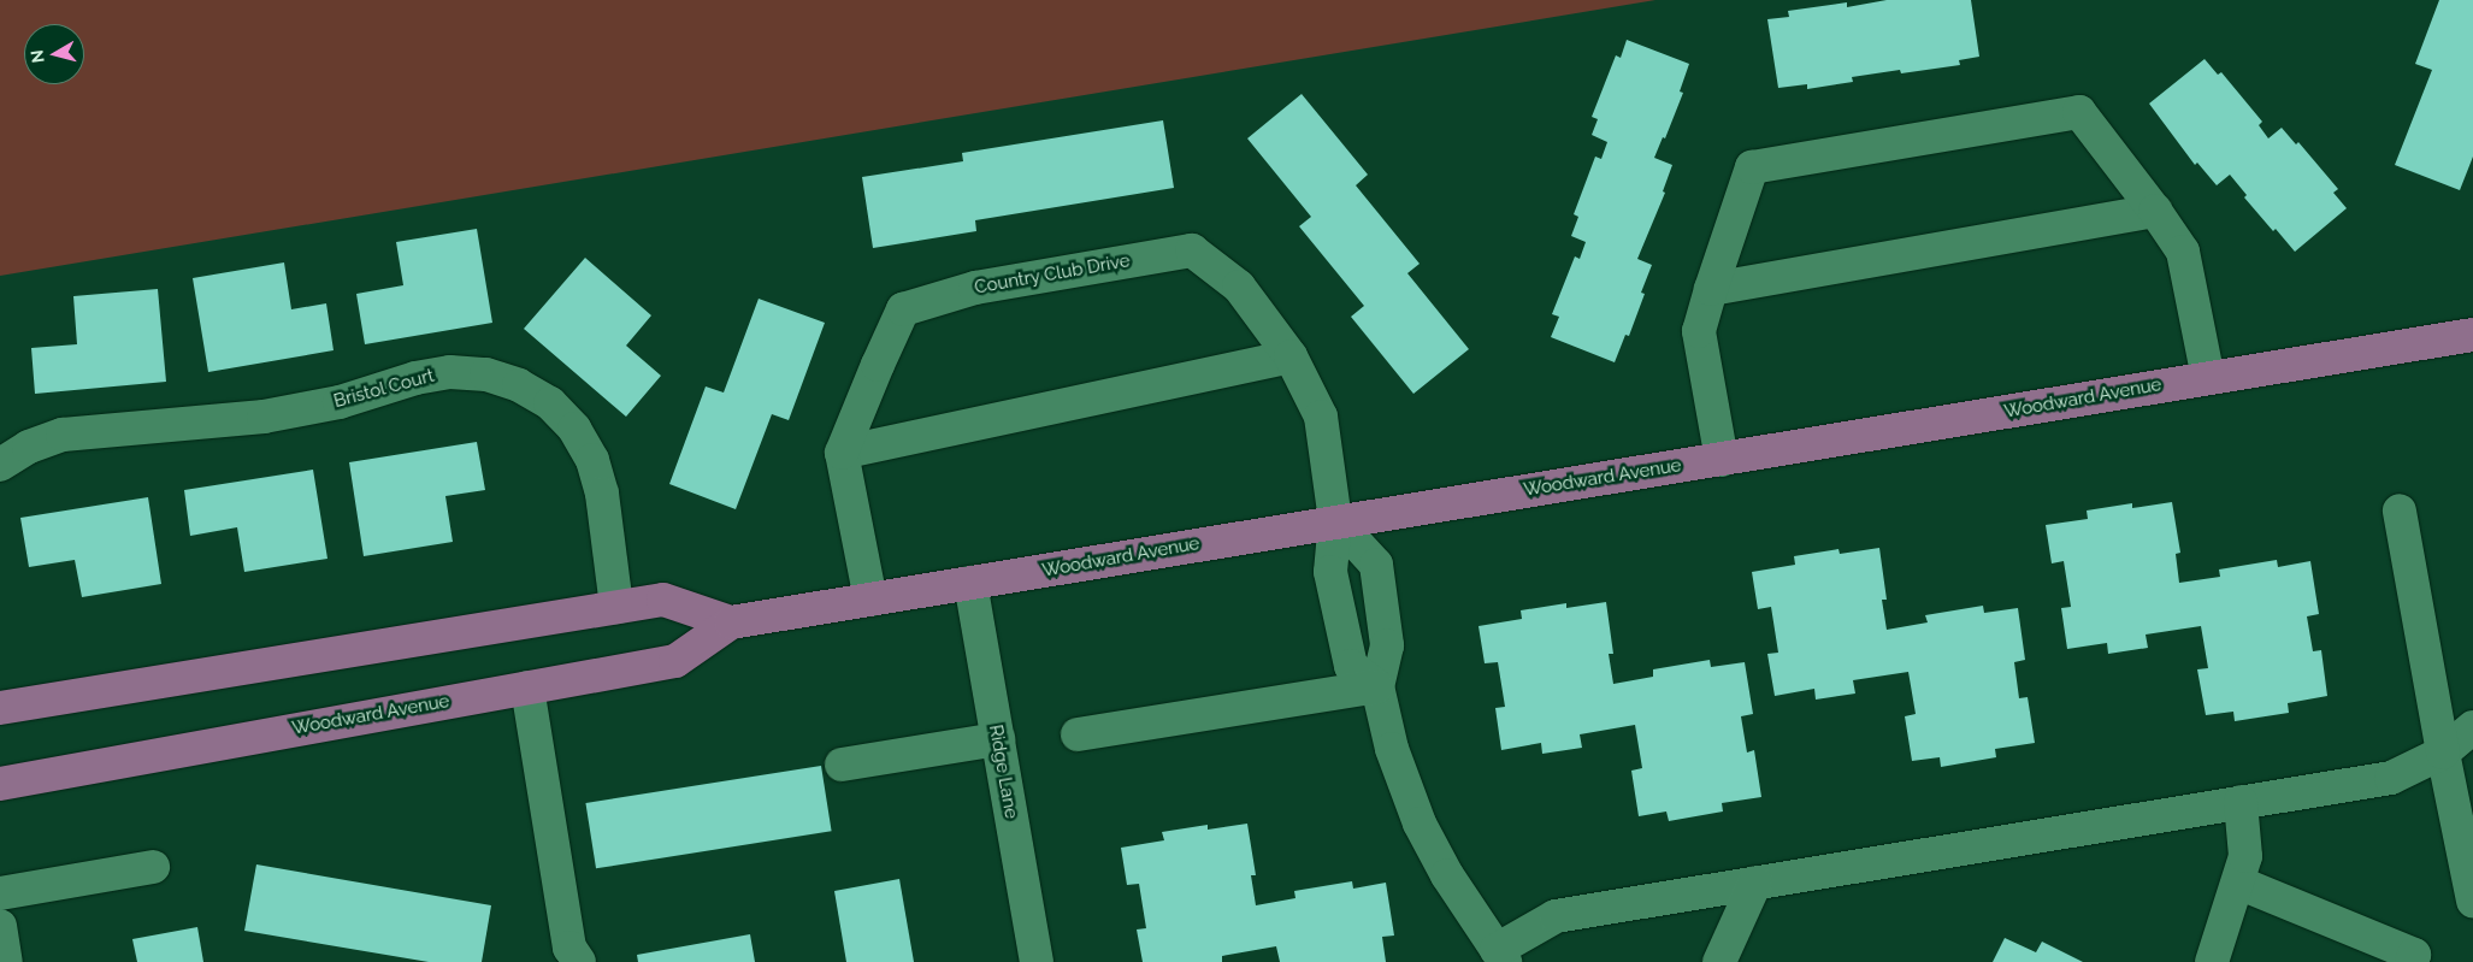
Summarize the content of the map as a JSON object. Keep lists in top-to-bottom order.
{
  "streets": {
    "main road": ["Woodward Avenue"],
    "street": ["Country Club Drive", "Bristol Court", "Ridge Lane"]
  },
  "crossings": [
    ["Country Club Drive", "Woodward Avenue"],
    ["Bristol Court", "Woodward Avenue"],
    ["Woodward Avenue", "Ridge Lane"]
  ],
  "north": "left"
}
